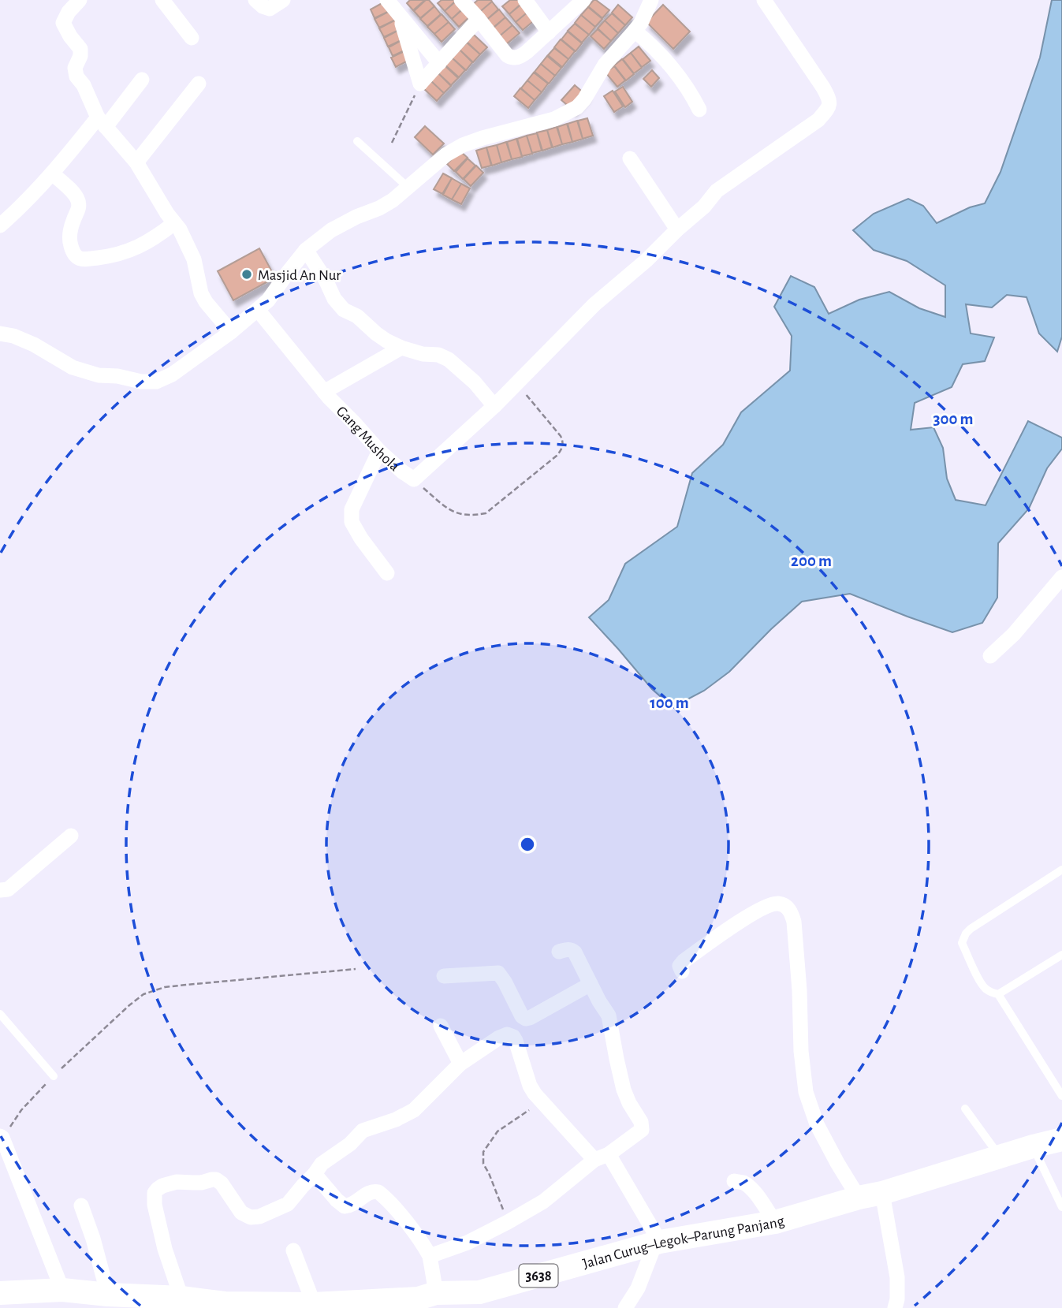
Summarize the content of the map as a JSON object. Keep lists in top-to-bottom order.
{
  "streets": {
    "main road": ["Jalan Curug–Legok–Parung Panjang", "3638"],
    "street": ["Gang Mushola"]
  },
  "places": ["Masjid An Nur"],
  "rings": ["300 m", "200 m", "100 m"]
}
